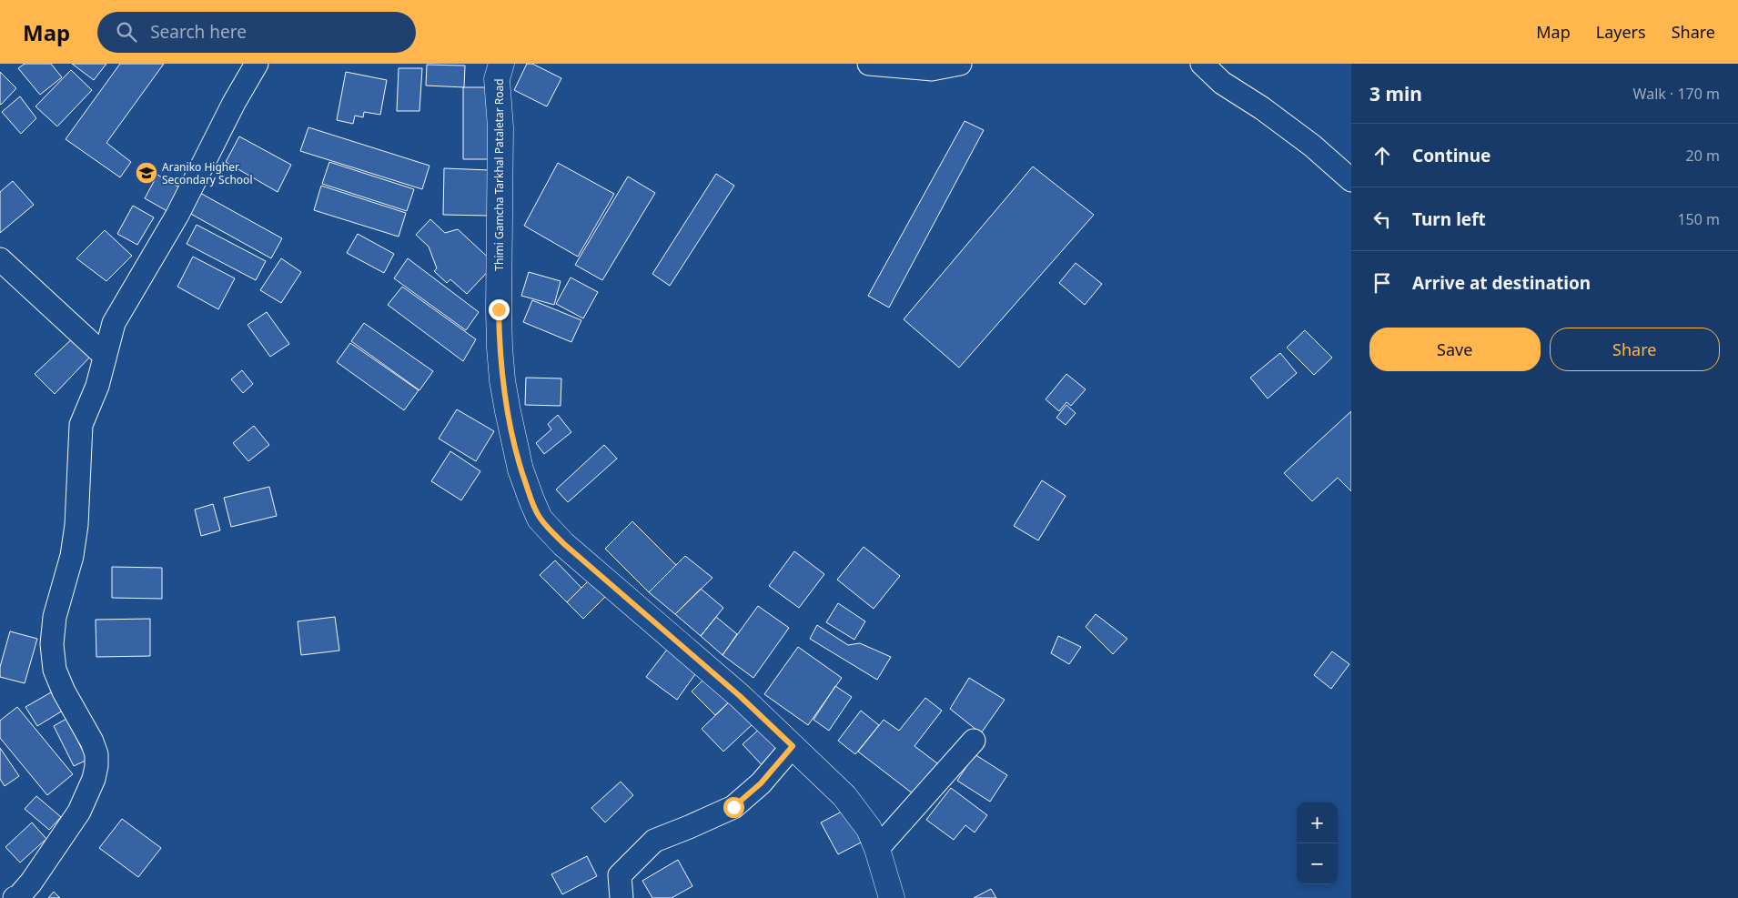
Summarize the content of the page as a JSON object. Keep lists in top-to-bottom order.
{
  "streets": {
    "street": ["Thimi Gamcha Tarkhal Pataletar Road"]
  },
  "places": {
    "school or university": ["Araniko Higher Secondary School"]
  },
  "page": {
    "header": "Map",
    "search": "Search here",
    "nav": ["Map", "Layers", "Share"],
    "heading": ["3 min", "Walk · 170 m"],
    "list": [
      ["Continue", "20 m"],
      ["Turn left", "150 m"],
      "Arrive at destination"
    ],
    "buttons": ["Save", "Share"],
    "map_buttons": ["+", "−"]
  }
}
